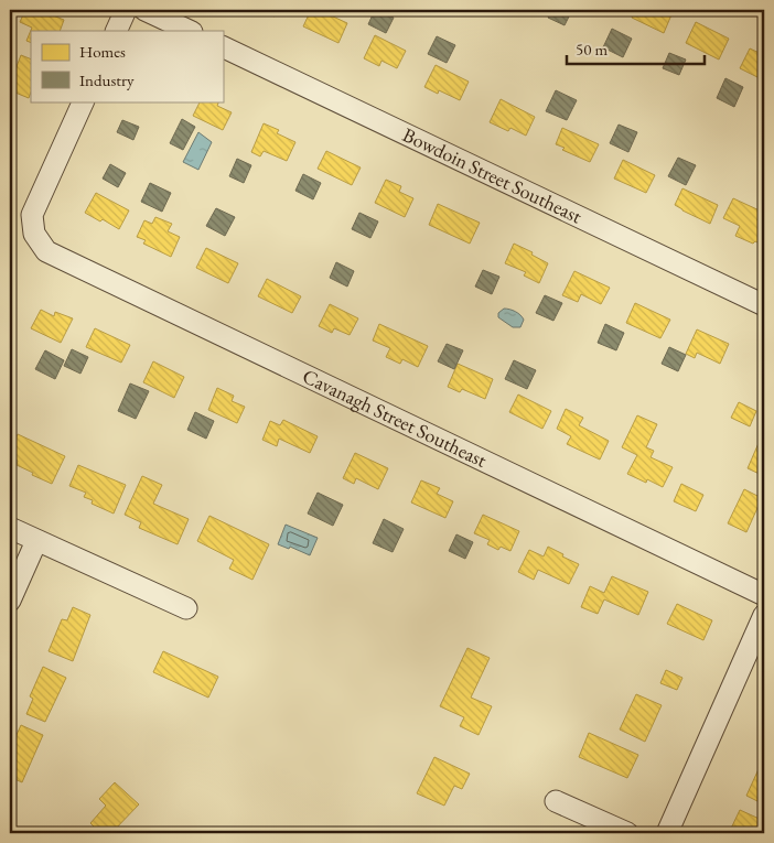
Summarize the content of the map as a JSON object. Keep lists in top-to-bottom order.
{
  "streets": {
    "street": ["Bowdoin Street Southeast", "Cavanagh Street Southeast"]
  },
  "legend": ["Homes", "Industry"],
  "scale_bar": "50 m"
}
